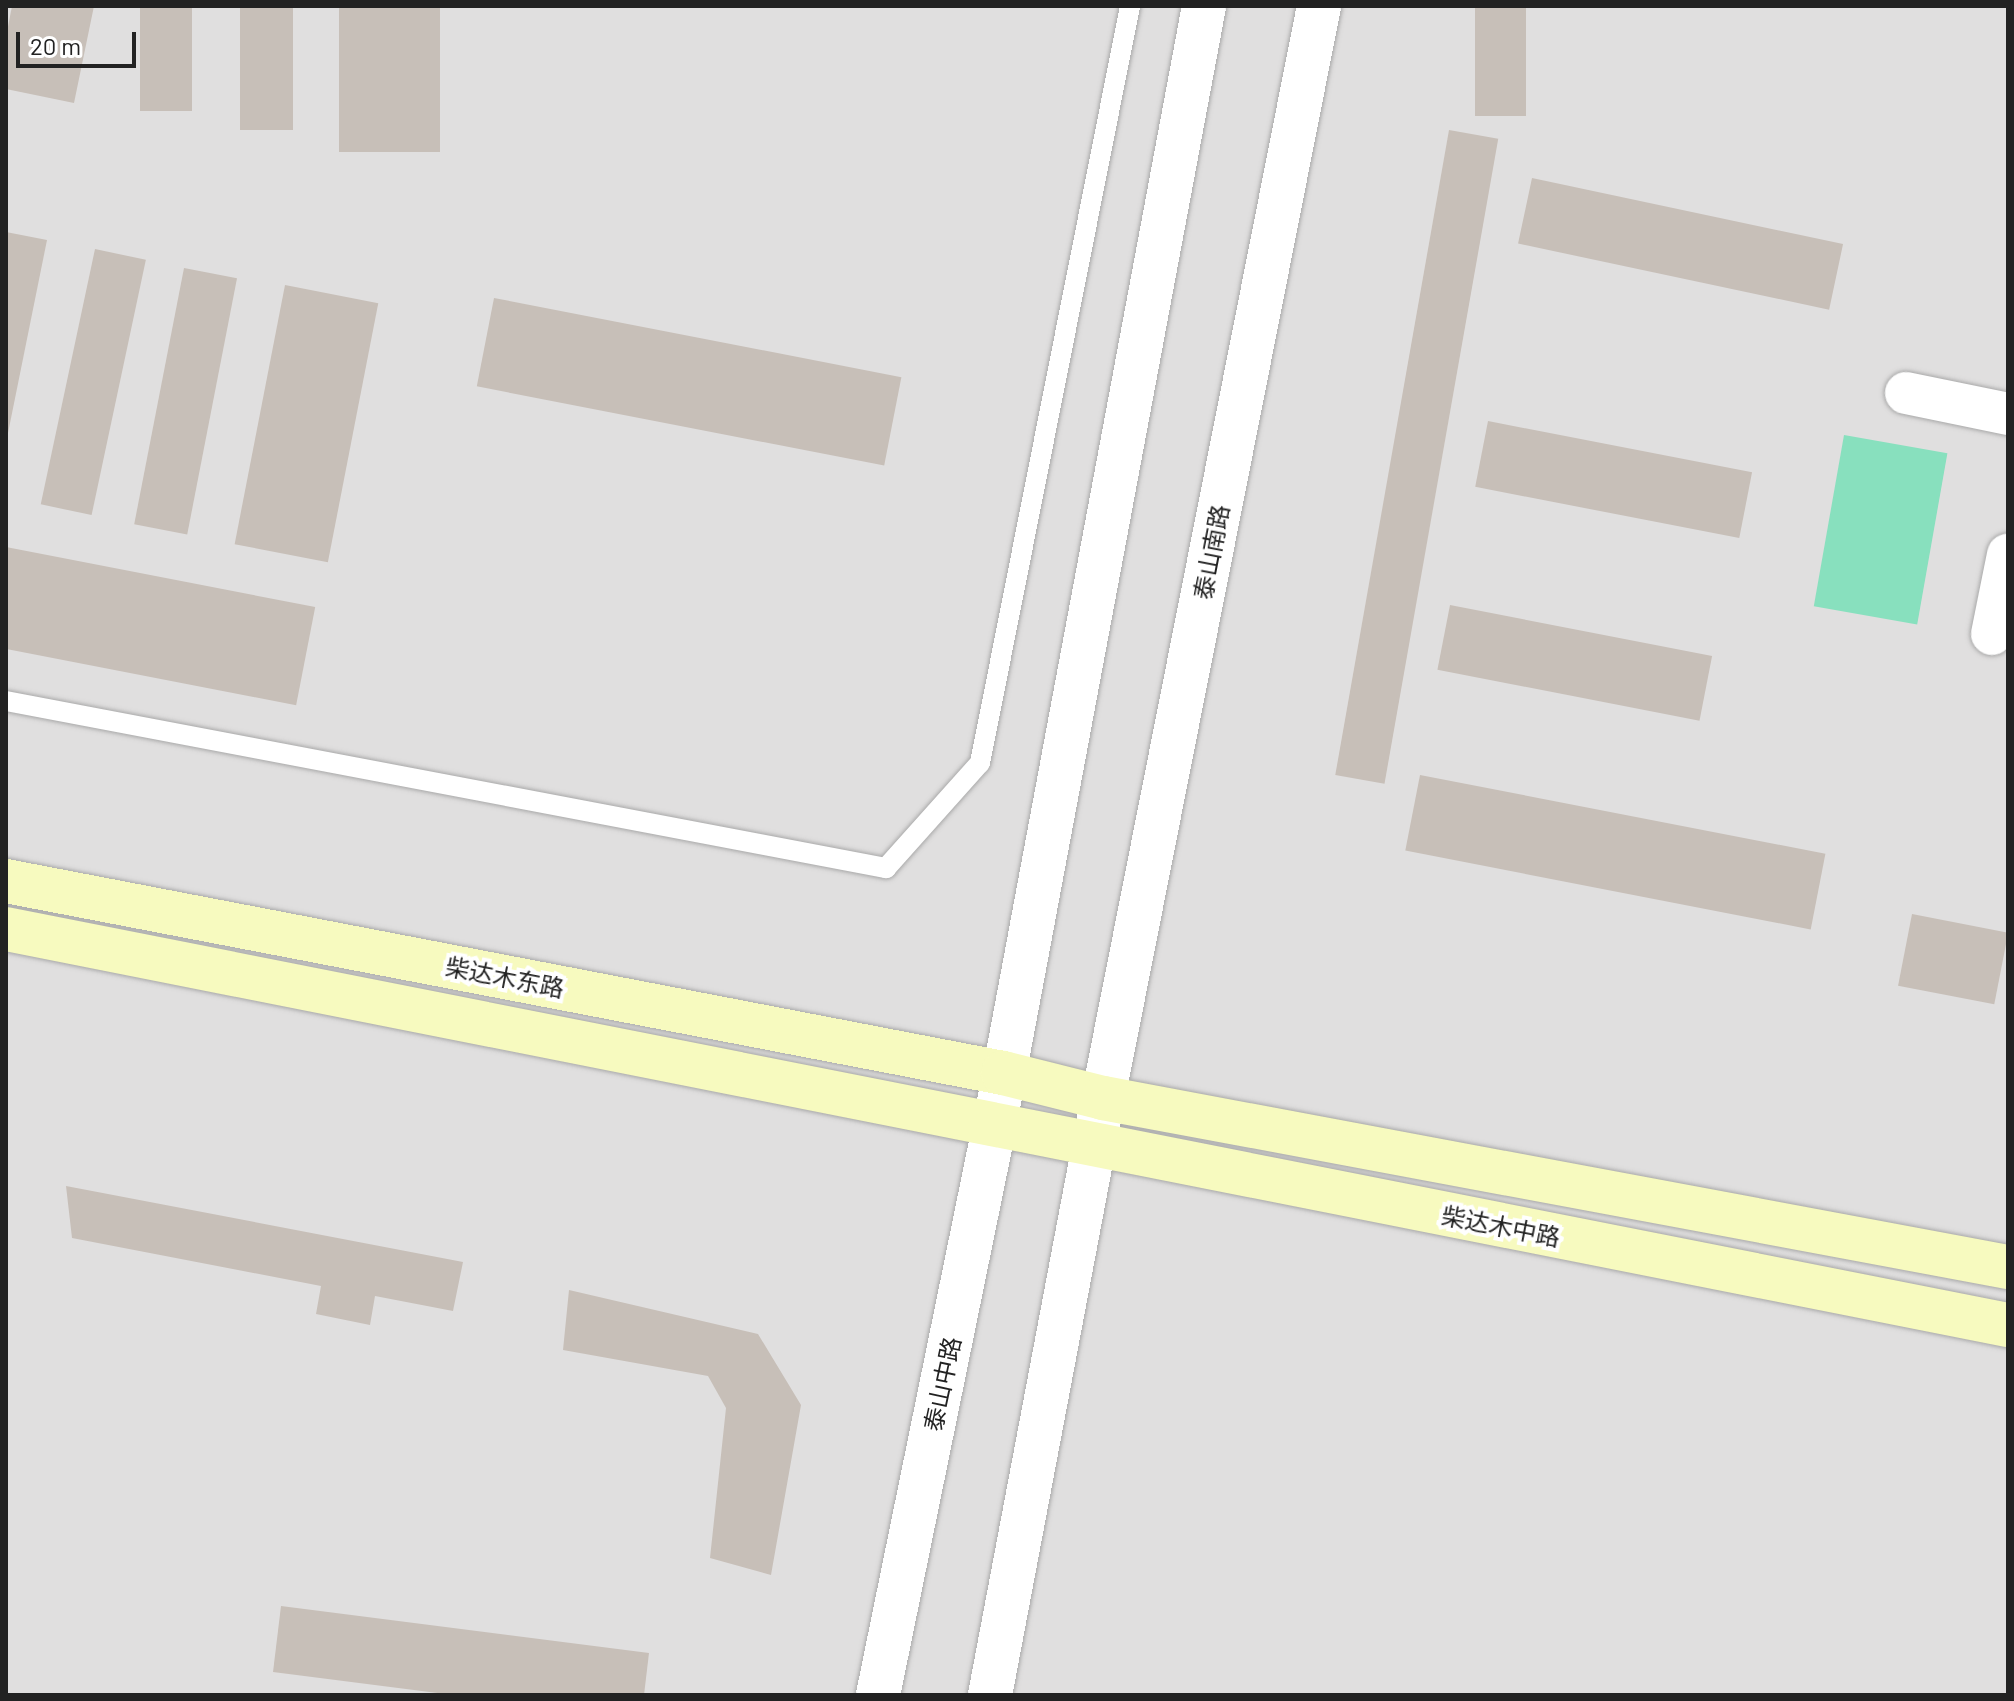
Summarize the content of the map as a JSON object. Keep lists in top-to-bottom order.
{
  "streets": {
    "main road": ["柴达木东路", "柴达木中路"],
    "street": ["泰山南路", "泰山中路"]
  },
  "crossings": [
    ["柴达木东路", "柴达木中路"],
    ["柴达木东路", "泰山中路"],
    ["柴达木中路", "泰山中路"]
  ],
  "scale_bar": "20 m"
}
